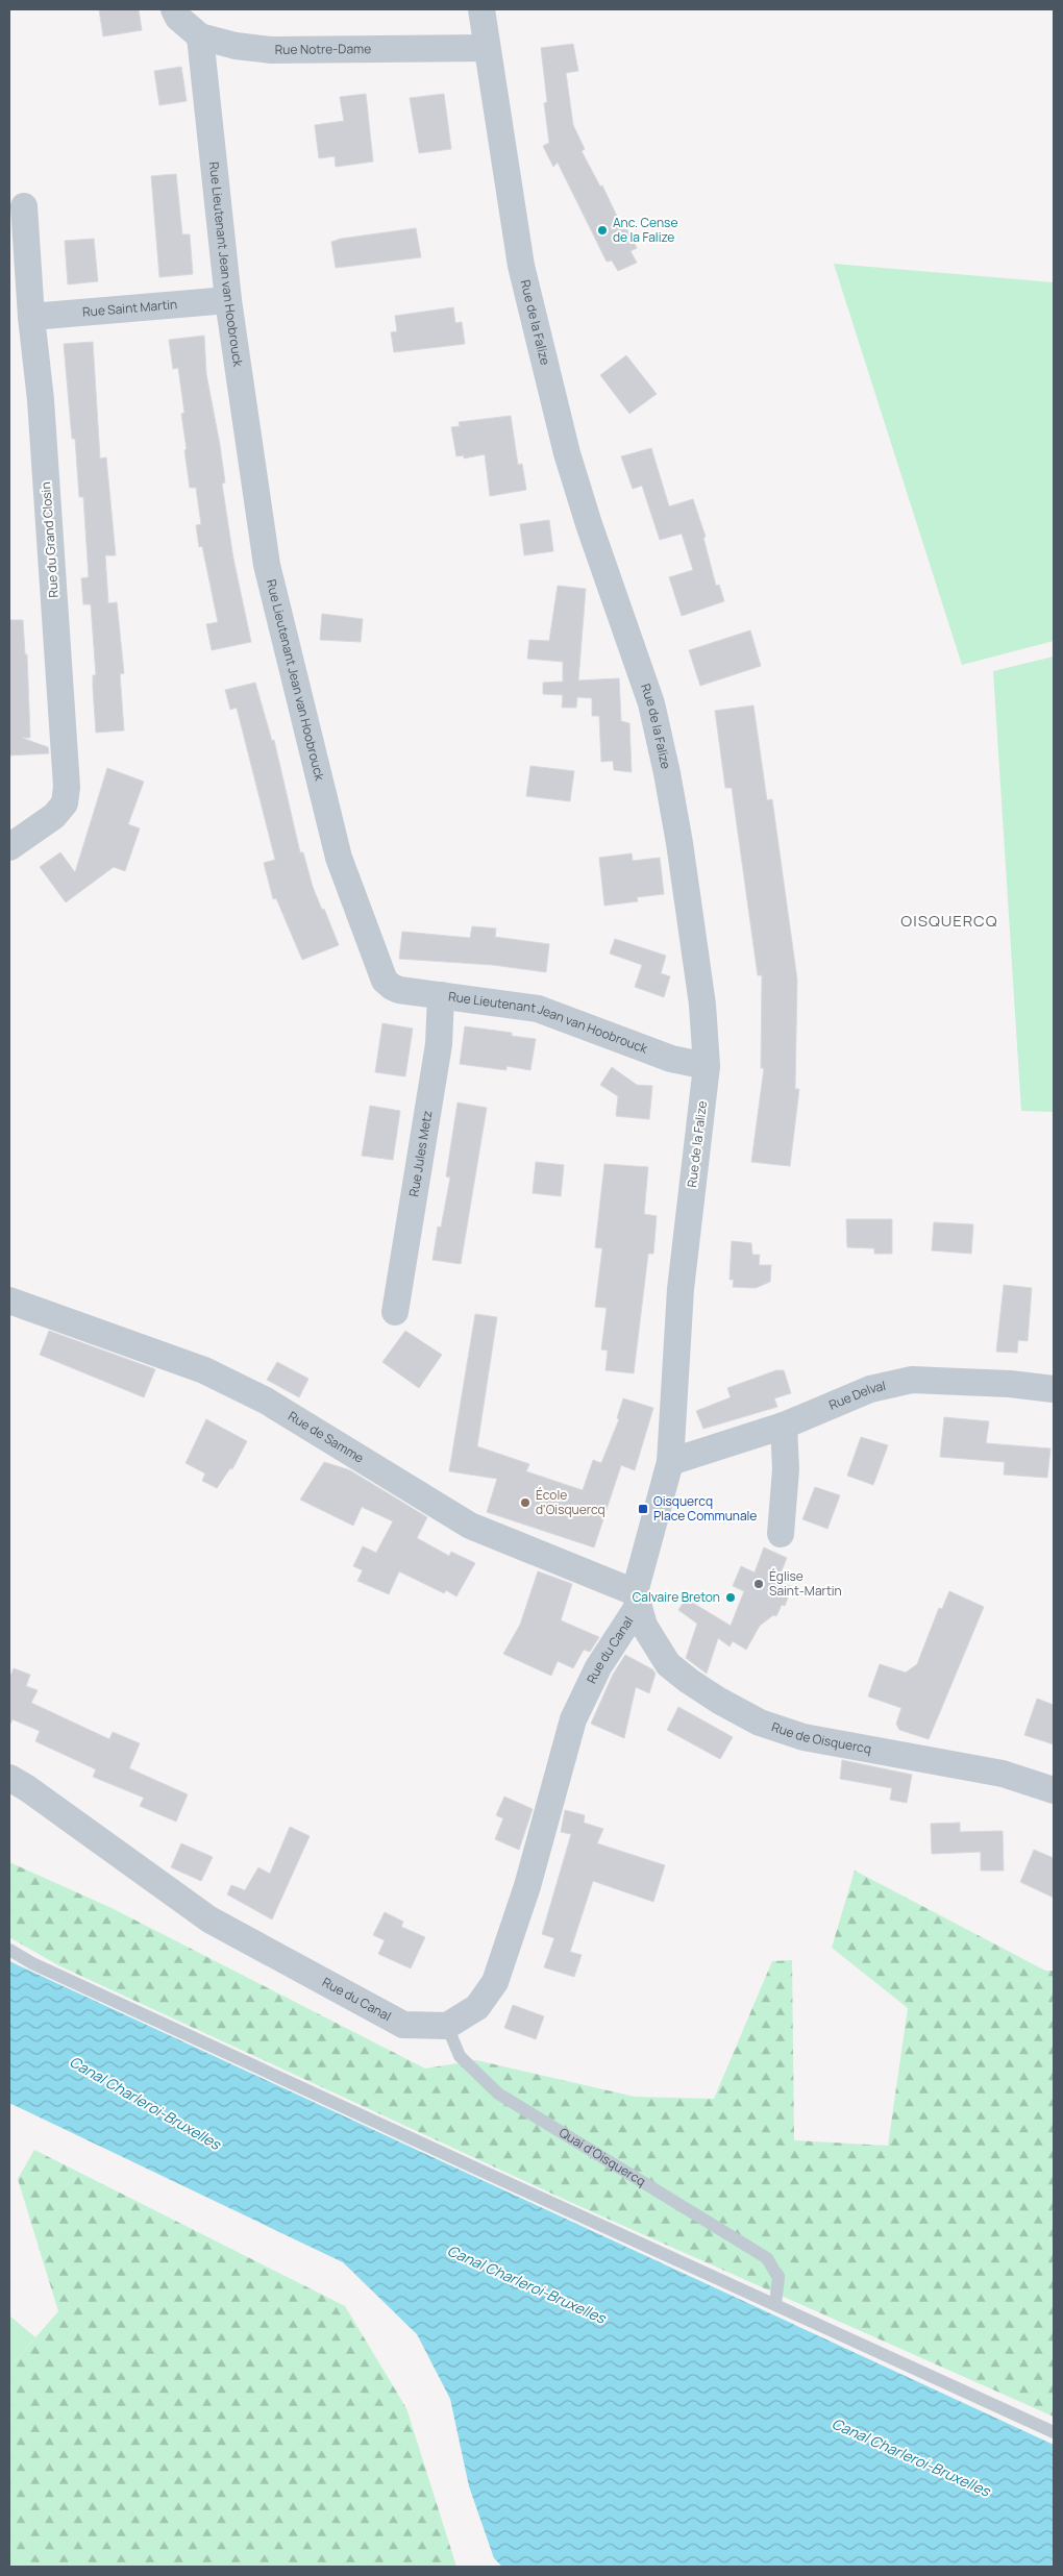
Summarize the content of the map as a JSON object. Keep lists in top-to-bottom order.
{
  "streets": {
    "street": [
      "Rue Notre-Dame",
      "Rue Lieutenant Jean van Hoobrouck",
      "Rue Saint Martin",
      "Rue de la Falize",
      "Rue du Grand Closin",
      "Rue Jules Metz",
      "Rue Delval",
      "Rue de Samme",
      "Rue du Canal",
      "Rue de Oisquercq"
    ],
    "lane": ["Quai d'Oisquercq"]
  },
  "crossings": [
    ["Rue Notre-Dame", "Rue Lieutenant Jean van Hoobrouck"],
    ["Rue Notre-Dame", "Rue de la Falize"],
    ["Rue Lieutenant Jean van Hoobrouck", "Rue Saint Martin"],
    ["Rue Lieutenant Jean van Hoobrouck", "Rue de la Falize"],
    ["Rue Lieutenant Jean van Hoobrouck", "Rue Jules Metz"],
    ["Rue Saint Martin", "Rue du Grand Closin"],
    ["Rue de la Falize", "Rue Delval"],
    ["Rue de la Falize", "Rue de Samme"],
    ["Rue de la Falize", "Rue du Canal"],
    ["Rue de la Falize", "Rue de Oisquercq"],
    ["Rue de Samme", "Rue du Canal"],
    ["Rue de Samme", "Rue de Oisquercq"],
    ["Rue du Canal", "Rue de Oisquercq"],
    ["Rue du Canal", "Quai d'Oisquercq"]
  ],
  "districts": ["OISQUERCQ"],
  "water": ["Canal Charleroi-Bruxelles"],
  "places": {
    "other": [
      "Anc. Cense de la Falize",
      "École d'Oisquercq",
      "Église Saint-Martin",
      "Calvaire Breton"
    ],
    "transit": ["Oisquercq Place Communale"]
  }
}
